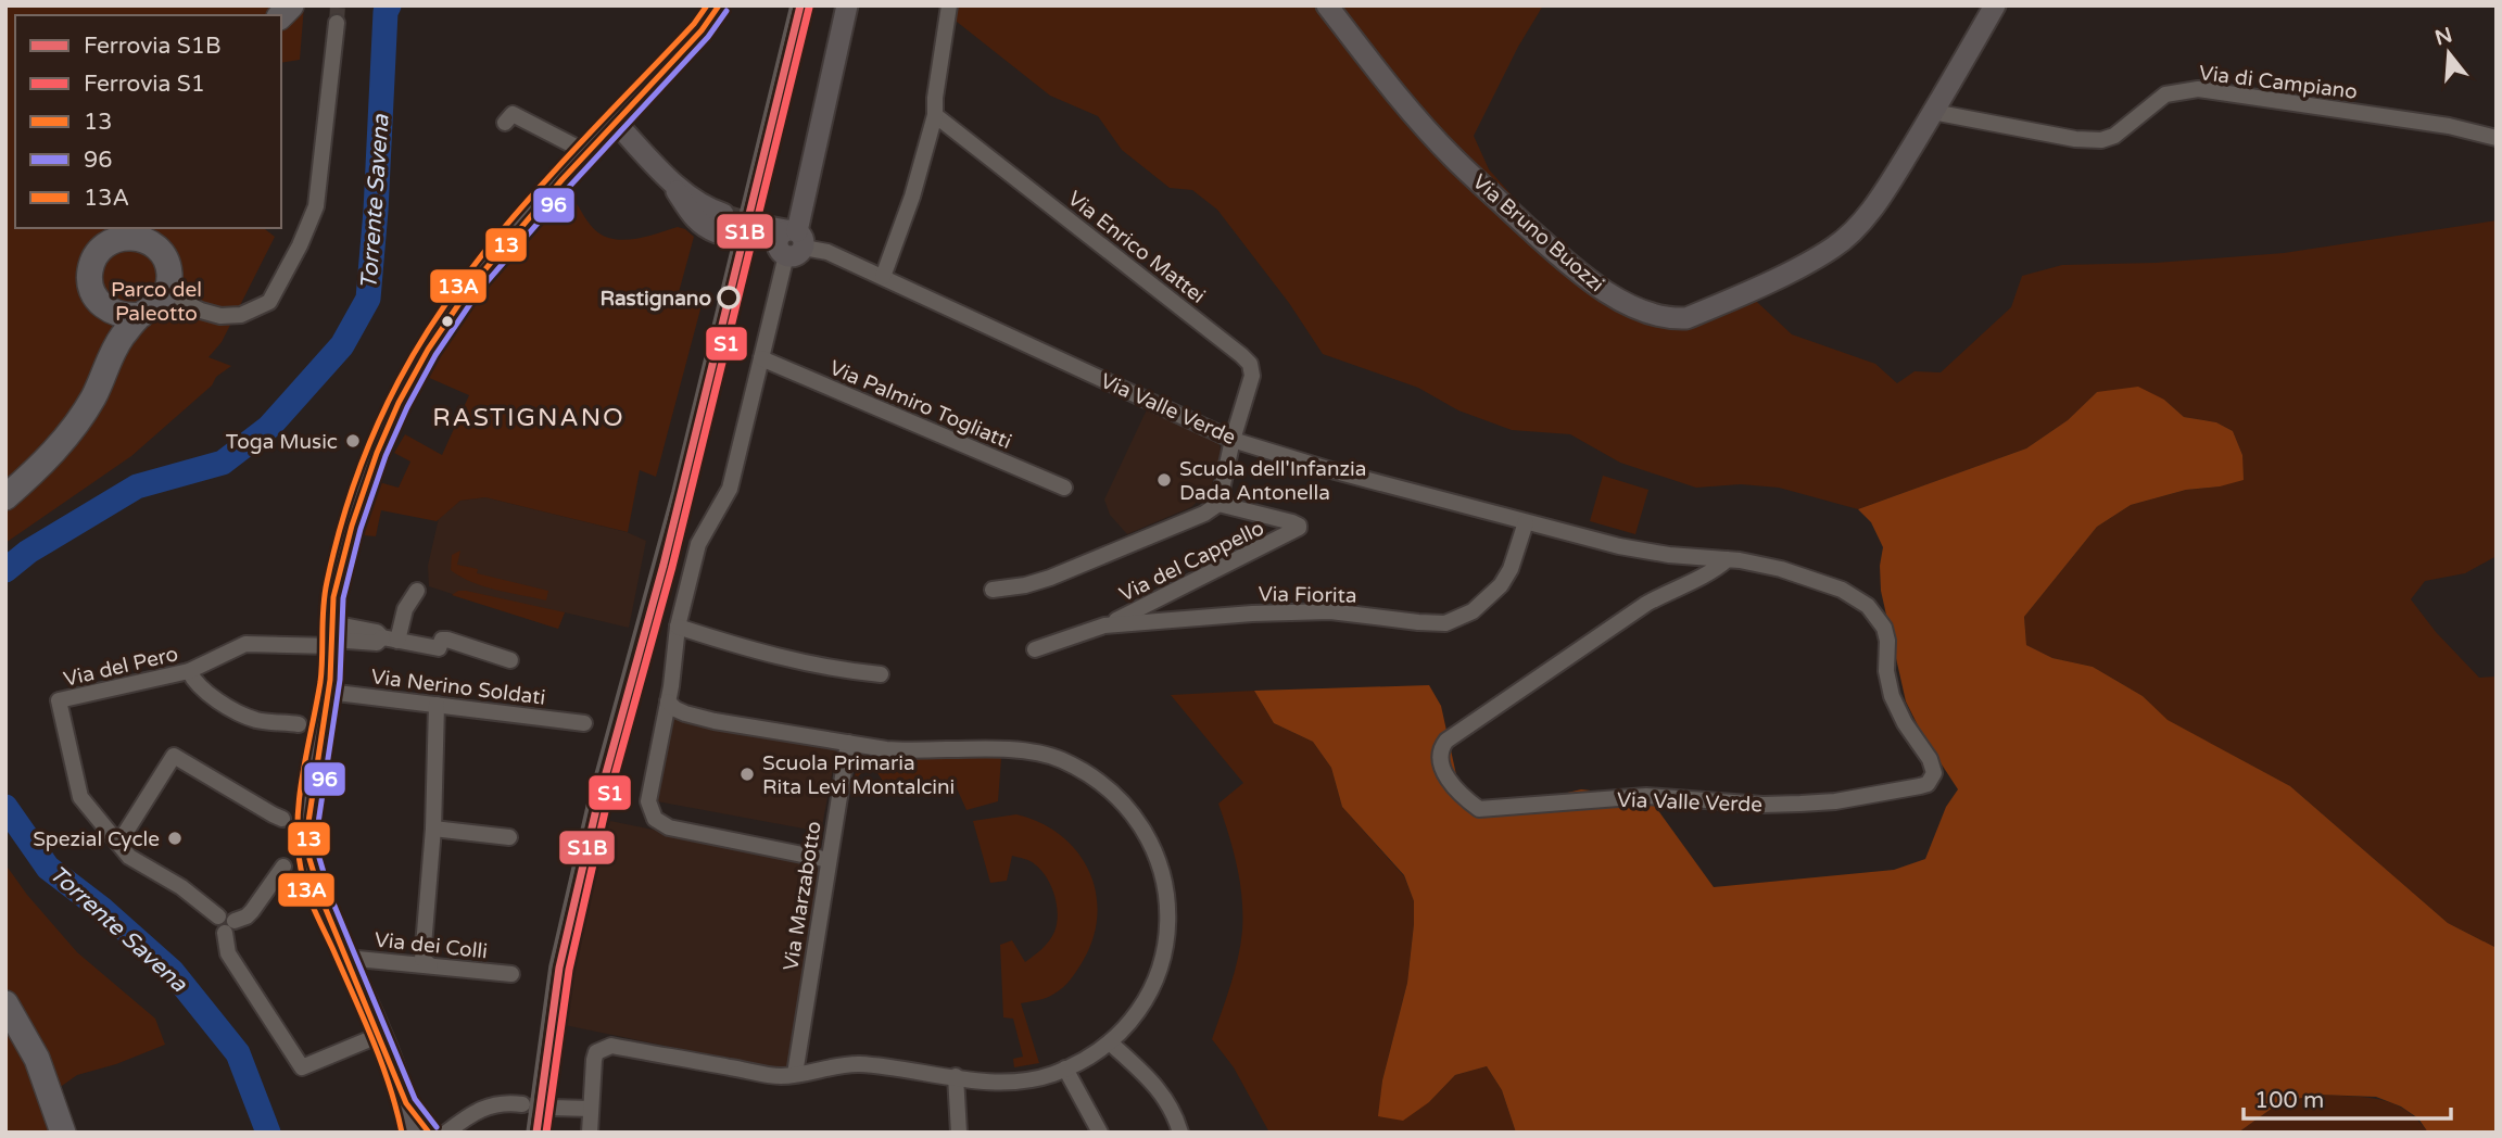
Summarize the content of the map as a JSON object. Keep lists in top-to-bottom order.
{
  "streets": {
    "street": [
      "Via di Campiano",
      "Via Bruno Buozzi",
      "Via Enrico Mattei",
      "Via Palmiro Togliatti",
      "Via Valle Verde",
      "Via del Cappello",
      "Via Fiorita",
      "Via del Pero",
      "Via Nerino Soldati",
      "Via Marzabotto",
      "Via dei Colli"
    ]
  },
  "crossings": [
    ["Via di Campiano", "Via Bruno Buozzi"],
    ["Via Enrico Mattei", "Via Valle Verde"],
    ["Via Enrico Mattei", "Via del Cappello"],
    ["Via Valle Verde", "Via del Cappello"],
    ["Via Valle Verde", "Via Fiorita"],
    ["Via del Cappello", "Via Fiorita"]
  ],
  "districts": ["RASTIGNANO"],
  "water": ["Torrente Savena"],
  "parks": ["Parco del Paleotto"],
  "places": [
    "Rastignano",
    "Toga Music",
    "Scuola dell'Infanzia Dada Antonella",
    "Scuola Primaria Rita Levi Montalcini",
    "Spezial Cycle"
  ],
  "lines": [
    "rail line S1B",
    "transit line 13",
    "transit line 13A",
    "rail line S1",
    "transit line 96"
  ],
  "legend": [
    "Ferrovia S1B",
    "Ferrovia S1",
    "13",
    "96",
    "13A"
  ],
  "scale_bar": "100 m",
  "north": "top"
}
